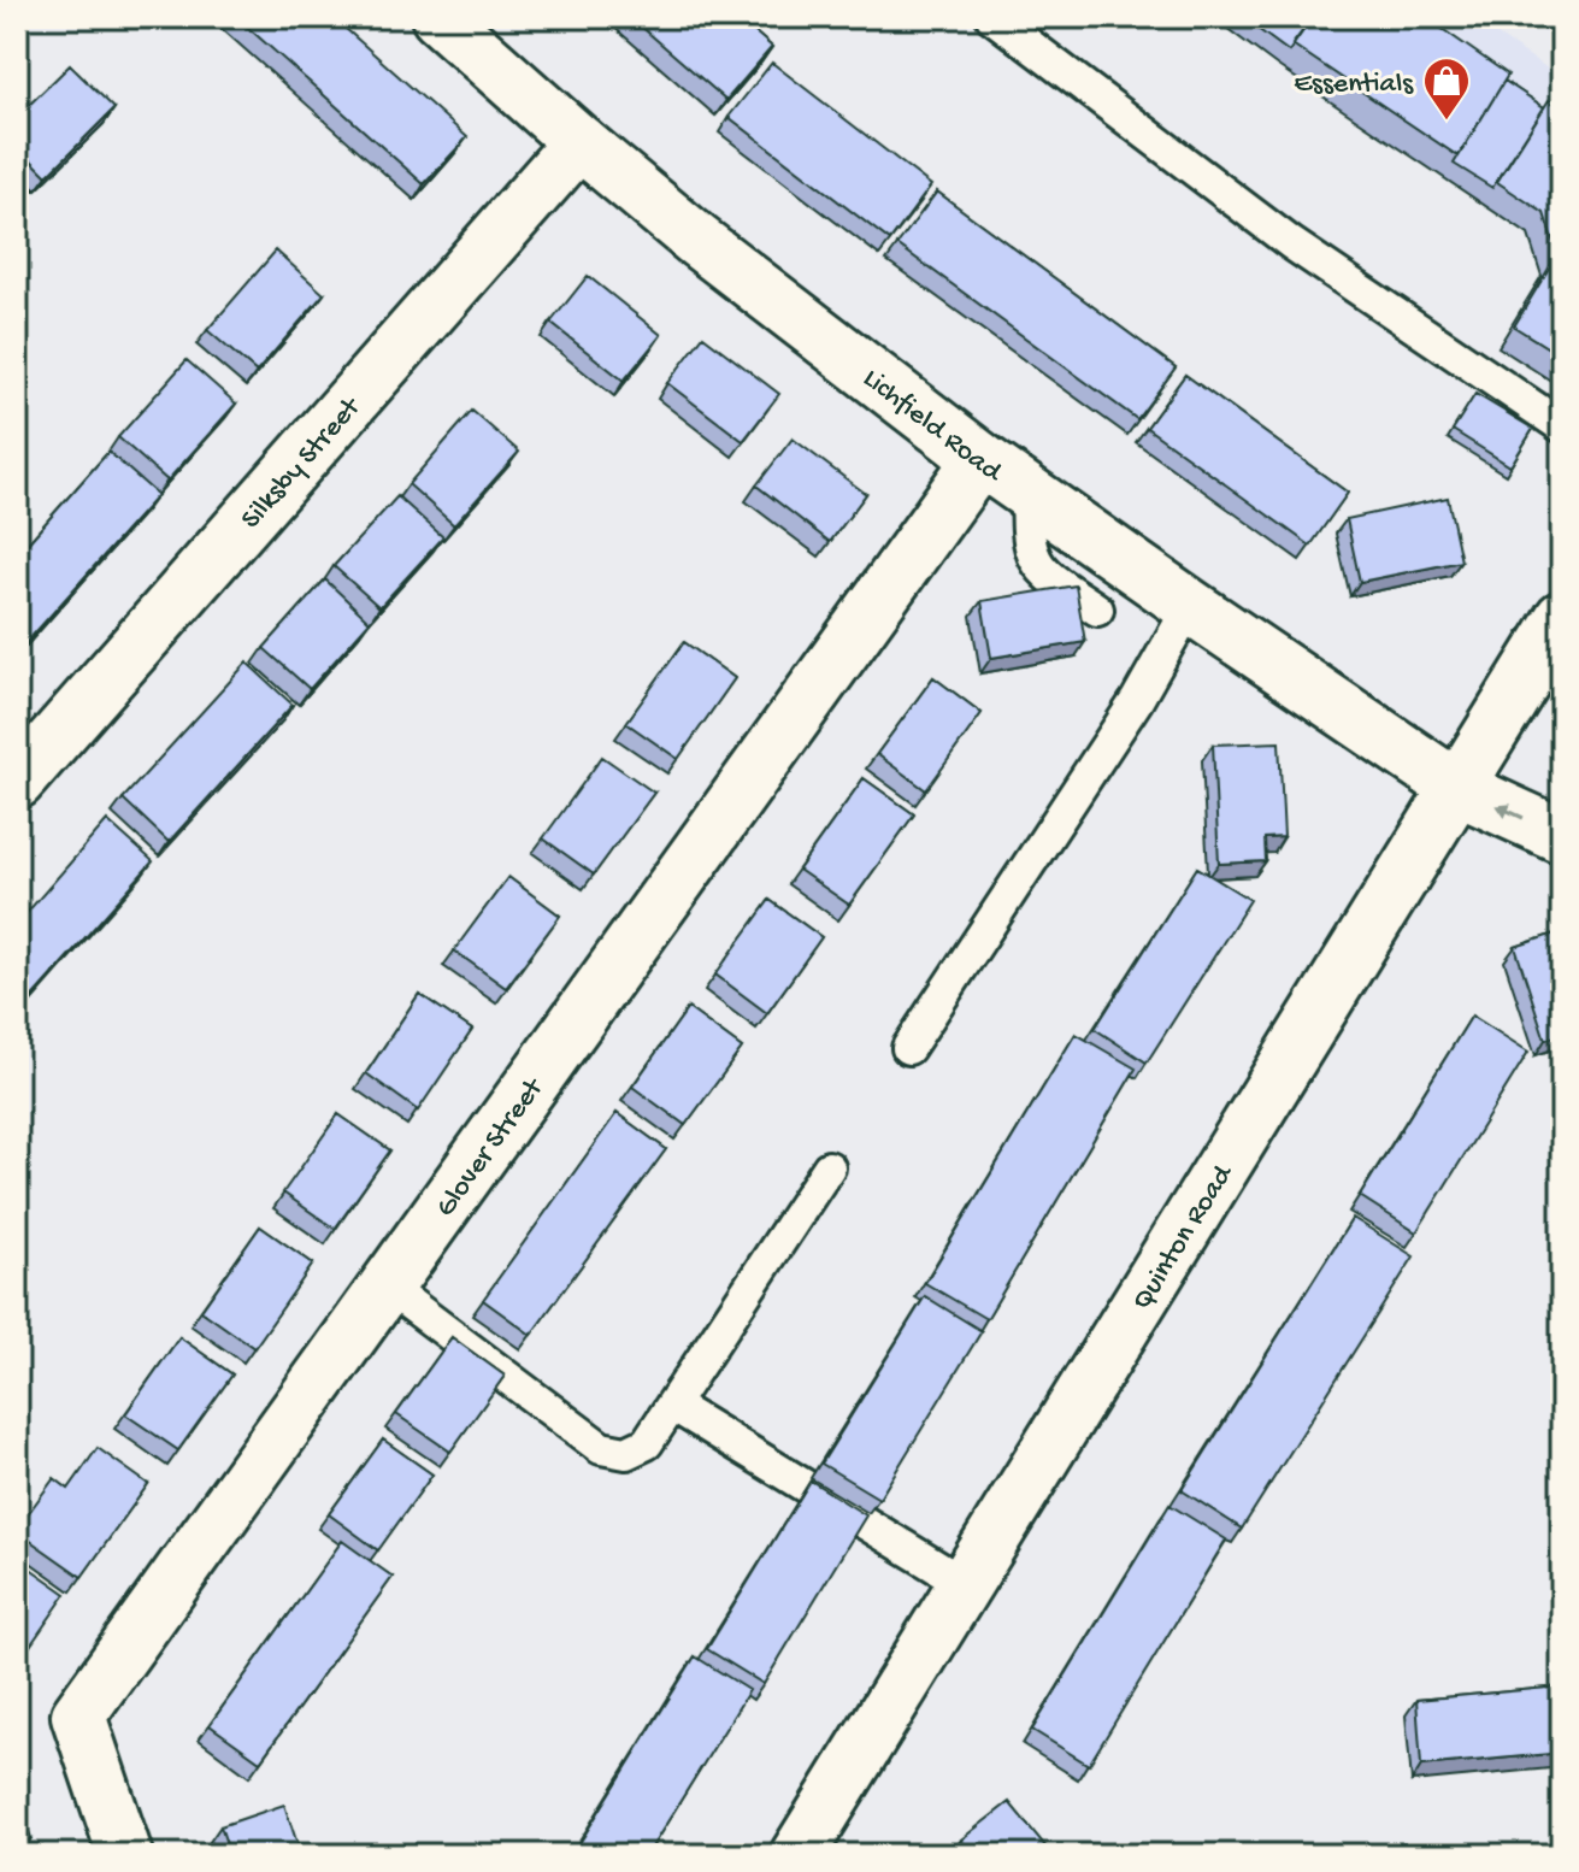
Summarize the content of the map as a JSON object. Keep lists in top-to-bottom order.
{
  "streets": {
    "street": [
      "Lichfield Road",
      "Silksby Street",
      "Glover Street",
      "Quinton Road"
    ]
  },
  "crossings": [
    ["Lichfield Road", "Silksby Street"],
    ["Lichfield Road", "Glover Street"],
    ["Lichfield Road", "Quinton Road"]
  ],
  "places": {
    "shop": ["Essentials"]
  }
}
